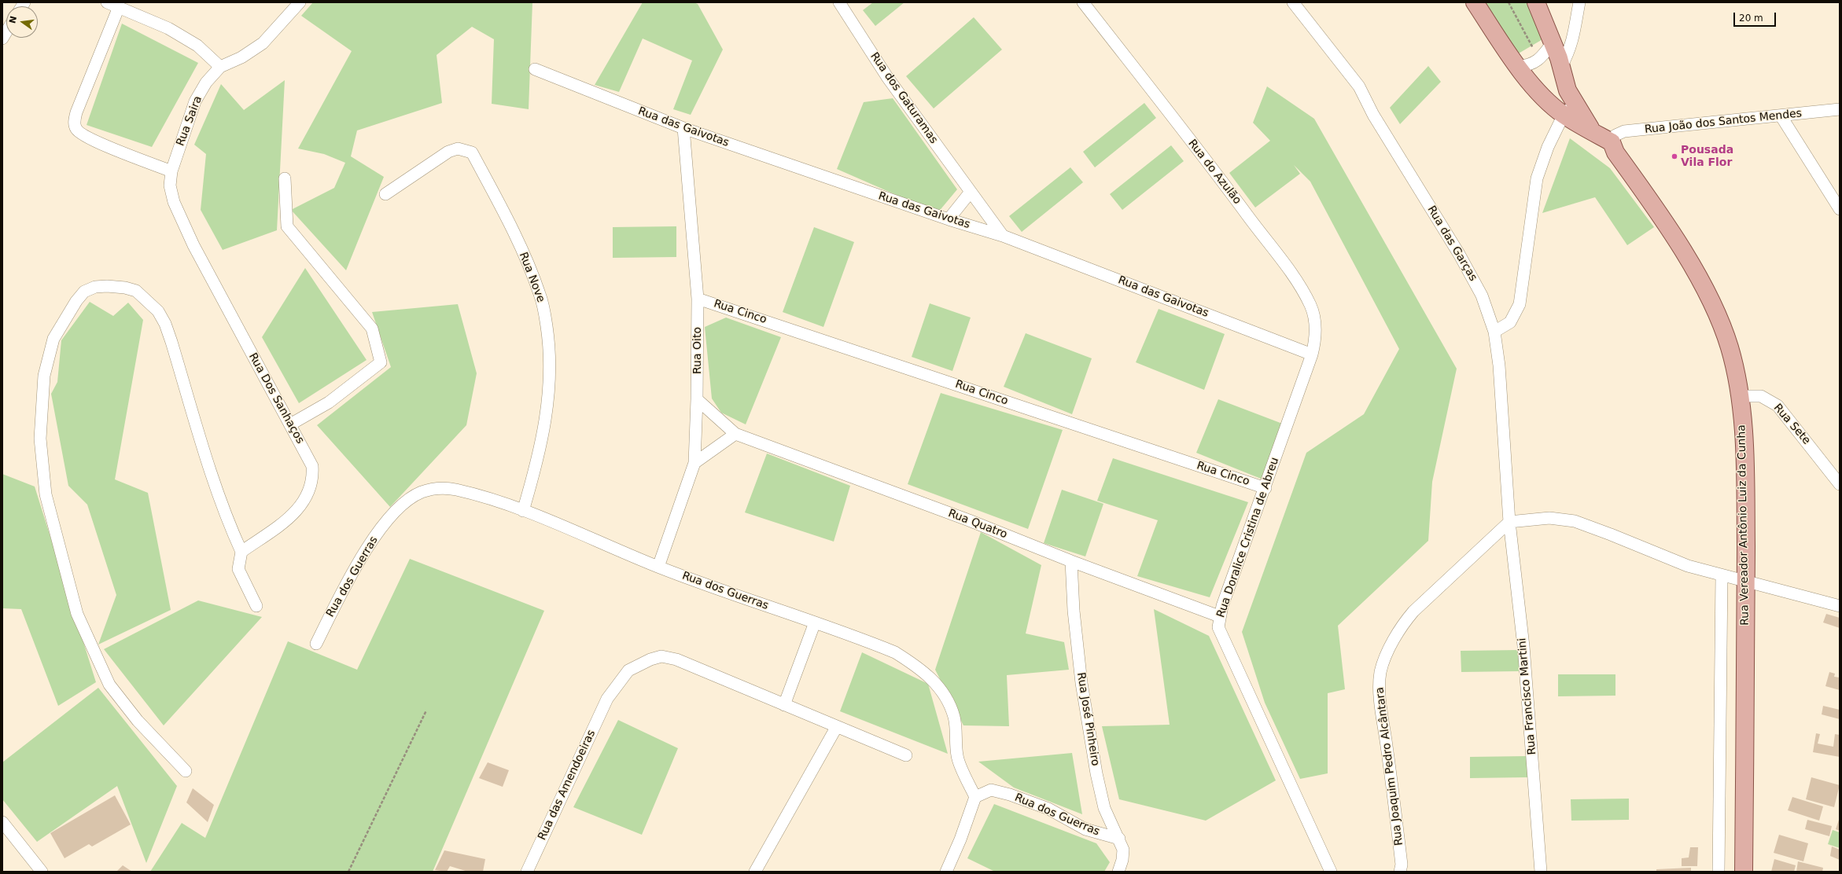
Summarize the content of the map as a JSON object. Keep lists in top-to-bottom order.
{
  "streets": {
    "main road": ["Rua Vereador Antônio Luiz da Cunha"],
    "street": [
      "Rua dos Gaturamas",
      "Rua Saira",
      "Rua João dos Santos Mendes",
      "Rua das Gaivotas",
      "Rua do Azulão",
      "Rua das Garças",
      "Rua Nove",
      "Rua Cinco",
      "Rua Oito",
      "Rua Dos Sanhaços",
      "Rua Sete",
      "Rua Quatro",
      "Rua Doralice Cristina de Abreu",
      "Rua dos Guerras",
      "Rua Francisco Martini",
      "Rua José Pinheiro",
      "Rua Joaquim Pedro Alcântara",
      "Rua das Amendoeiras"
    ]
  },
  "crossings": [
    ["Rua dos Gaturamas", "Rua das Gaivotas"],
    ["Rua Saira", "Rua Dos Sanhaços"],
    ["Rua João dos Santos Mendes", "Rua Vereador Antônio Luiz da Cunha"],
    ["Rua das Gaivotas", "Rua do Azulão"],
    ["Rua das Gaivotas", "Rua Oito"],
    ["Rua das Gaivotas", "Rua Doralice Cristina de Abreu"],
    ["Rua do Azulão", "Rua Doralice Cristina de Abreu"],
    ["Rua das Garças", "Rua Francisco Martini"],
    ["Rua das Garças", "Rua Joaquim Pedro Alcântara"],
    ["Rua Nove", "Rua dos Guerras"],
    ["Rua Cinco", "Rua Oito"],
    ["Rua Cinco", "Rua Doralice Cristina de Abreu"],
    ["Rua Oito", "Rua Quatro"],
    ["Rua Oito", "Rua dos Guerras"],
    ["Rua Sete", "Rua Vereador Antônio Luiz da Cunha"],
    ["Rua Quatro", "Rua Doralice Cristina de Abreu"],
    ["Rua Quatro", "Rua José Pinheiro"],
    ["Rua dos Guerras", "Rua José Pinheiro"],
    ["Rua Francisco Martini", "Rua Joaquim Pedro Alcântara"]
  ],
  "places": ["Pousada Vila Flor"],
  "scale_bar": "20 m",
  "north": "left"
}
